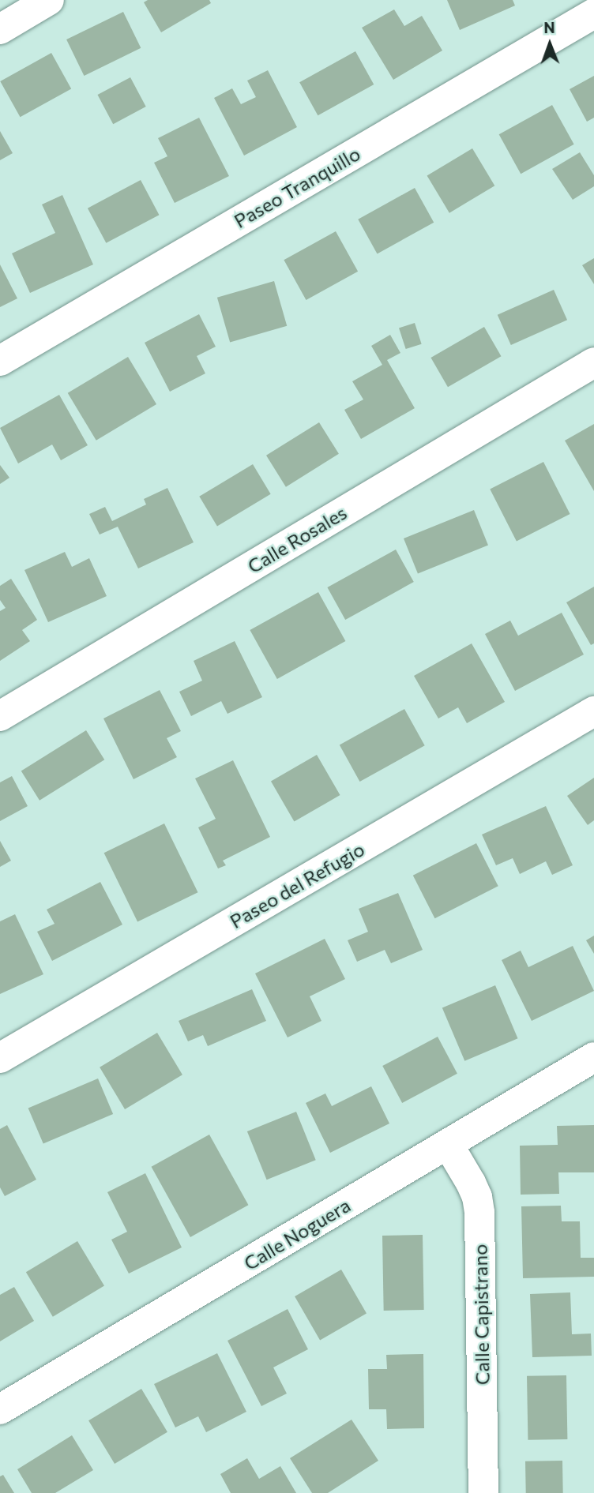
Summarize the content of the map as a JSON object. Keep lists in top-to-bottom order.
{
  "streets": {
    "street": [
      "Paseo Tranquillo",
      "Calle Rosales",
      "Paseo del Refugio",
      "Calle Noguera",
      "Calle Capistrano"
    ]
  },
  "crossings": [
    ["Calle Noguera", "Calle Capistrano"]
  ],
  "north": "top"
}
